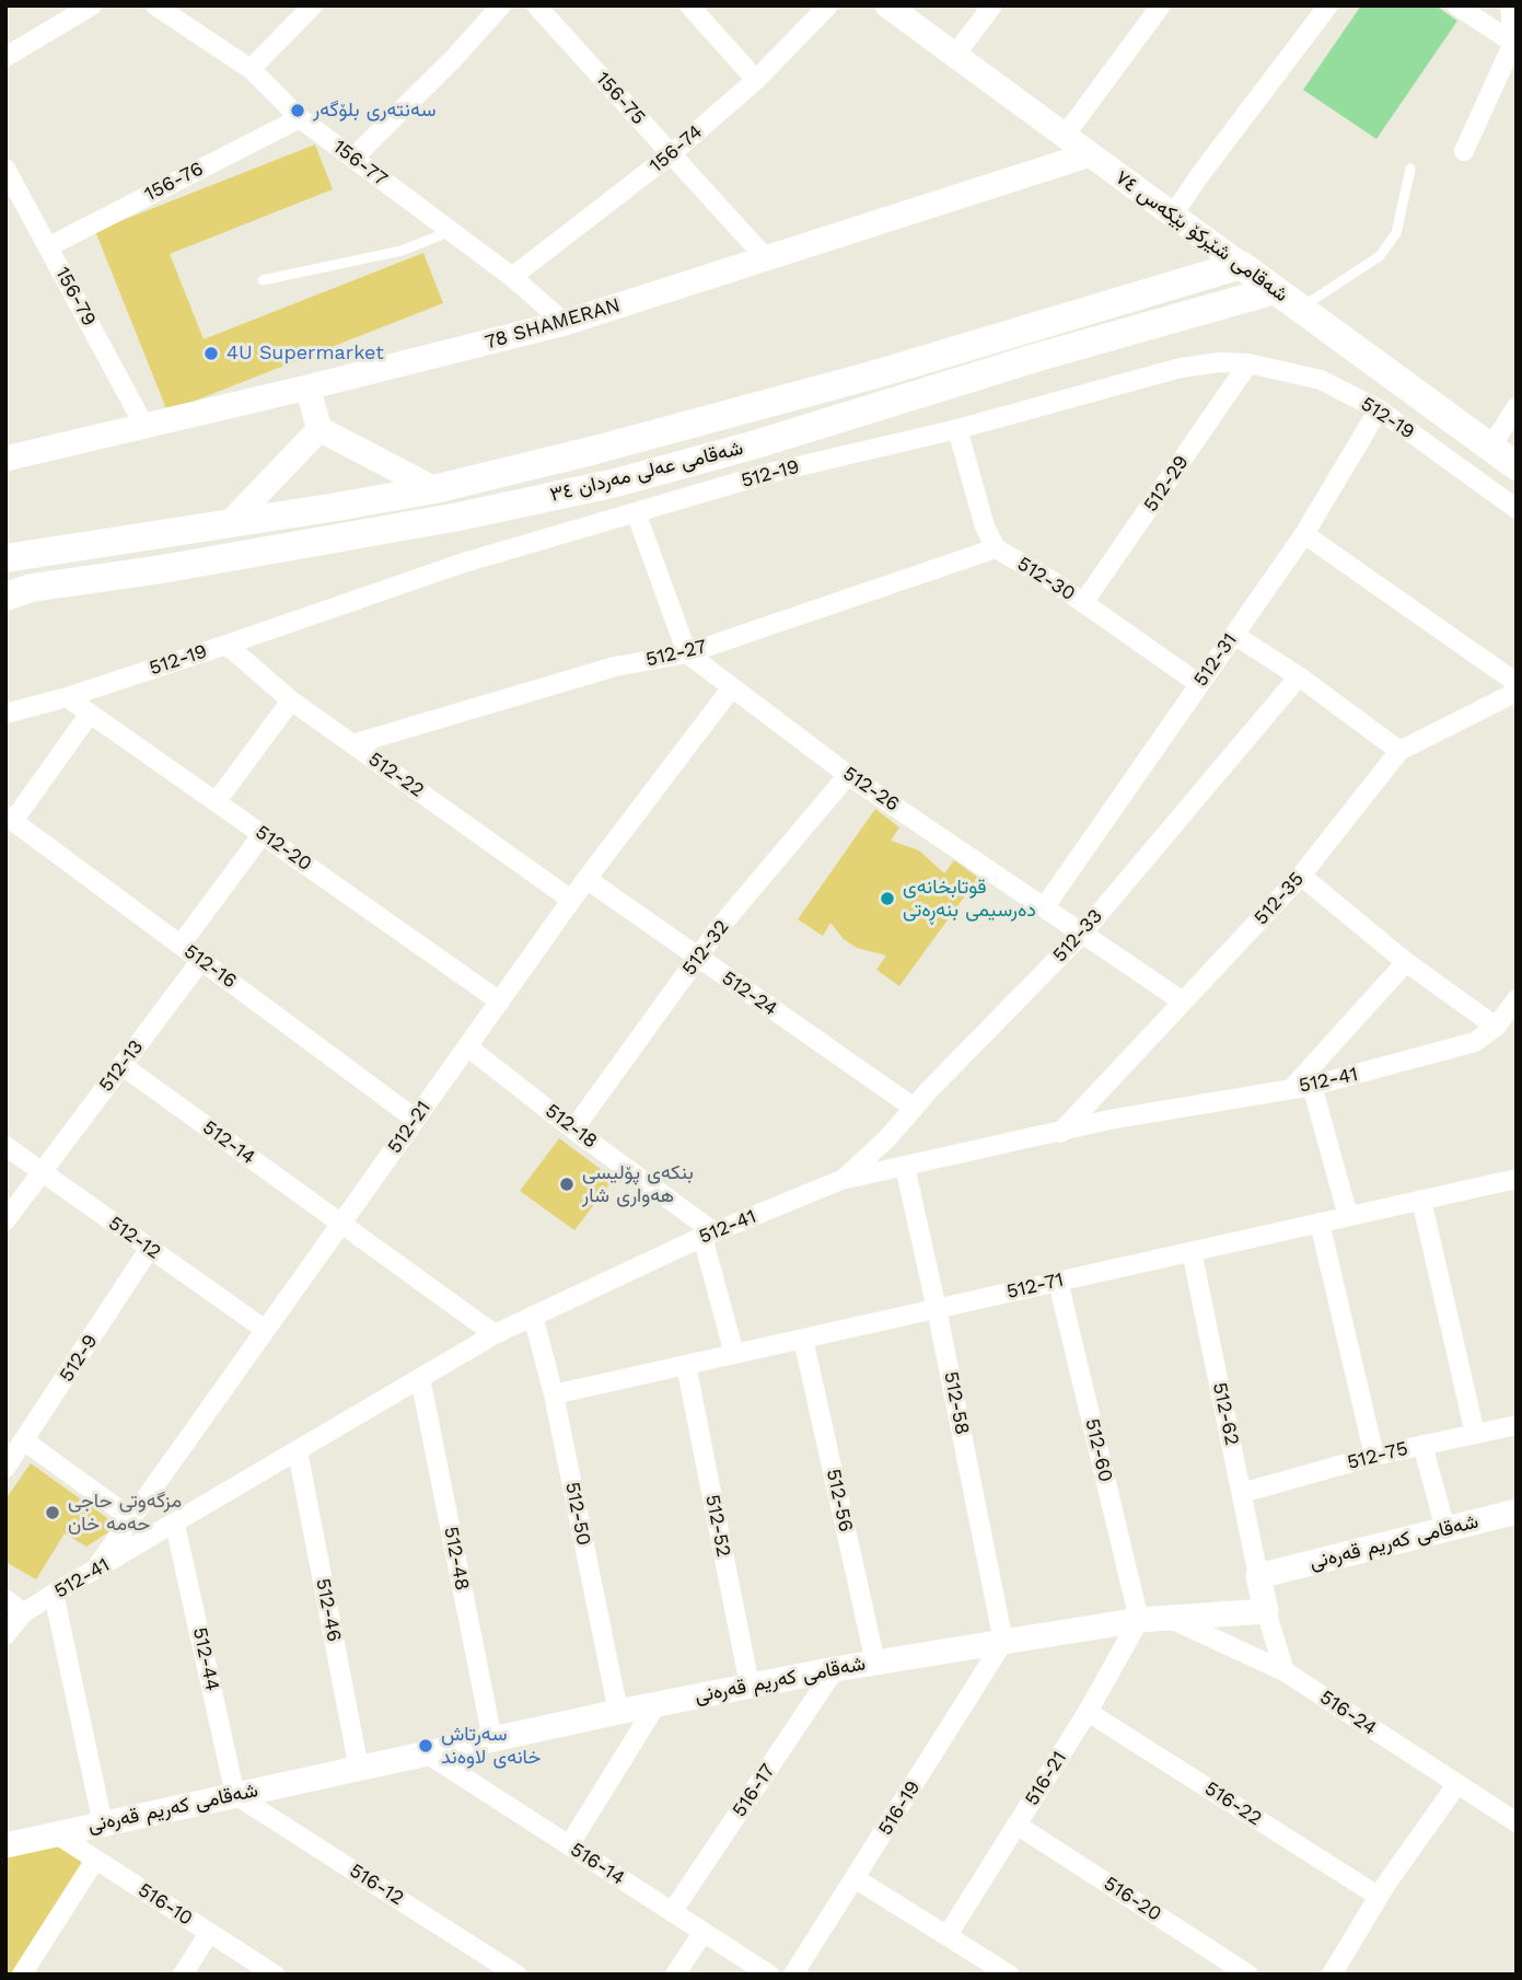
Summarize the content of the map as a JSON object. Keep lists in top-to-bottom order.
{
  "streets": {
    "main road": ["شەقامی شێرکۆ بێکەس ٧٤", "شەقامی عەلی مەردان ٣٤"],
    "street": [
      "156-75",
      "156-74",
      "156-77",
      "156-76",
      "156-79",
      "78 SHAMERAN",
      "512-19",
      "512-29",
      "512-30",
      "512-27",
      "512-31",
      "512-22",
      "512-26",
      "512-20",
      "512-35",
      "512-33",
      "512-32",
      "512-16",
      "512-24",
      "512-13",
      "512-41",
      "512-18",
      "512-21",
      "512-14",
      "512-12",
      "512-71",
      "512-9",
      "512-58",
      "512-62",
      "512-60",
      "512-75",
      "512-56",
      "512-50",
      "512-52",
      "شەقامی کەریم قەرەنی",
      "512-48",
      "512-46",
      "512-44",
      "516-24",
      "516-21",
      "516-17",
      "516-22",
      "516-19",
      "516-14",
      "516-12",
      "516-20",
      "516-10"
    ]
  },
  "crossings": [
    ["156-75", "156-74"],
    ["156-75", "78 SHAMERAN"],
    ["156-74", "156-77"],
    ["156-77", "156-76"],
    ["156-77", "78 SHAMERAN"],
    ["156-76", "156-79"],
    ["شەقامی شێرکۆ بێکەس ٧٤", "78 SHAMERAN"],
    ["شەقامی شێرکۆ بێکەس ٧٤", "شەقامی عەلی مەردان ٣٤"],
    ["156-79", "78 SHAMERAN"],
    ["512-19", "512-29"],
    ["512-19", "512-30"],
    ["512-19", "512-31"],
    ["512-19", "512-22"],
    ["512-19", "512-20"],
    ["512-29", "512-30"],
    ["512-30", "512-27"],
    ["512-30", "512-31"],
    ["512-27", "512-22"],
    ["512-27", "512-26"],
    ["512-31", "512-26"],
    ["512-22", "512-21"],
    ["512-26", "512-35"],
    ["512-26", "512-33"],
    ["512-26", "512-32"],
    ["512-26", "512-21"],
    ["512-20", "512-21"],
    ["512-35", "512-41"],
    ["512-33", "512-24"],
    ["512-33", "512-41"],
    ["512-32", "512-24"],
    ["512-32", "512-18"],
    ["512-16", "512-13"],
    ["512-16", "512-21"],
    ["512-24", "512-21"],
    ["512-13", "512-14"],
    ["512-13", "512-12"],
    ["512-41", "512-18"],
    ["512-41", "512-21"],
    ["512-41", "512-14"],
    ["512-41", "512-58"],
    ["512-41", "512-50"],
    ["512-41", "512-48"],
    ["512-41", "512-46"],
    ["512-41", "512-44"],
    ["512-18", "512-21"],
    ["512-21", "512-14"],
    ["512-21", "512-12"],
    ["512-12", "512-9"],
    ["512-71", "512-58"],
    ["512-71", "512-62"],
    ["512-71", "512-60"],
    ["512-71", "512-56"],
    ["512-71", "512-50"],
    ["512-71", "512-52"],
    ["512-58", "شەقامی کەریم قەرەنی"],
    ["512-58", "516-19"],
    ["512-62", "512-75"],
    ["512-62", "شەقامی کەریم قەرەنی"],
    ["512-60", "شەقامی کەریم قەرەنی"],
    ["512-60", "516-21"],
    ["512-56", "شەقامی کەریم قەرەنی"],
    ["512-50", "شەقامی کەریم قەرەنی"],
    ["512-52", "شەقامی کەریم قەرەنی"],
    ["شەقامی کەریم قەرەنی", "512-48"],
    ["شەقامی کەریم قەرەنی", "512-46"],
    ["شەقامی کەریم قەرەنی", "512-44"],
    ["شەقامی کەریم قەرەنی", "516-24"],
    ["شەقامی کەریم قەرەنی", "516-21"],
    ["شەقامی کەریم قەرەنی", "516-17"],
    ["شەقامی کەریم قەرەنی", "516-19"],
    ["شەقامی کەریم قەرەنی", "516-14"],
    ["شەقامی کەریم قەرەنی", "516-12"],
    ["شەقامی کەریم قەرەنی", "516-10"],
    ["512-44", "516-12"],
    ["516-21", "516-22"],
    ["516-21", "516-20"],
    ["516-17", "516-14"]
  ],
  "places": [
    "سەنتەری بلۆگەر",
    "4U Supermarket",
    "قوتابخانەی دەرسیمی بنەڕەتی",
    "بنکەی پۆلیسی هەواری شار",
    "مزگەوتی حاجی حەمە خان",
    "سەرتاش خانەی لاوەند"
  ]
}
